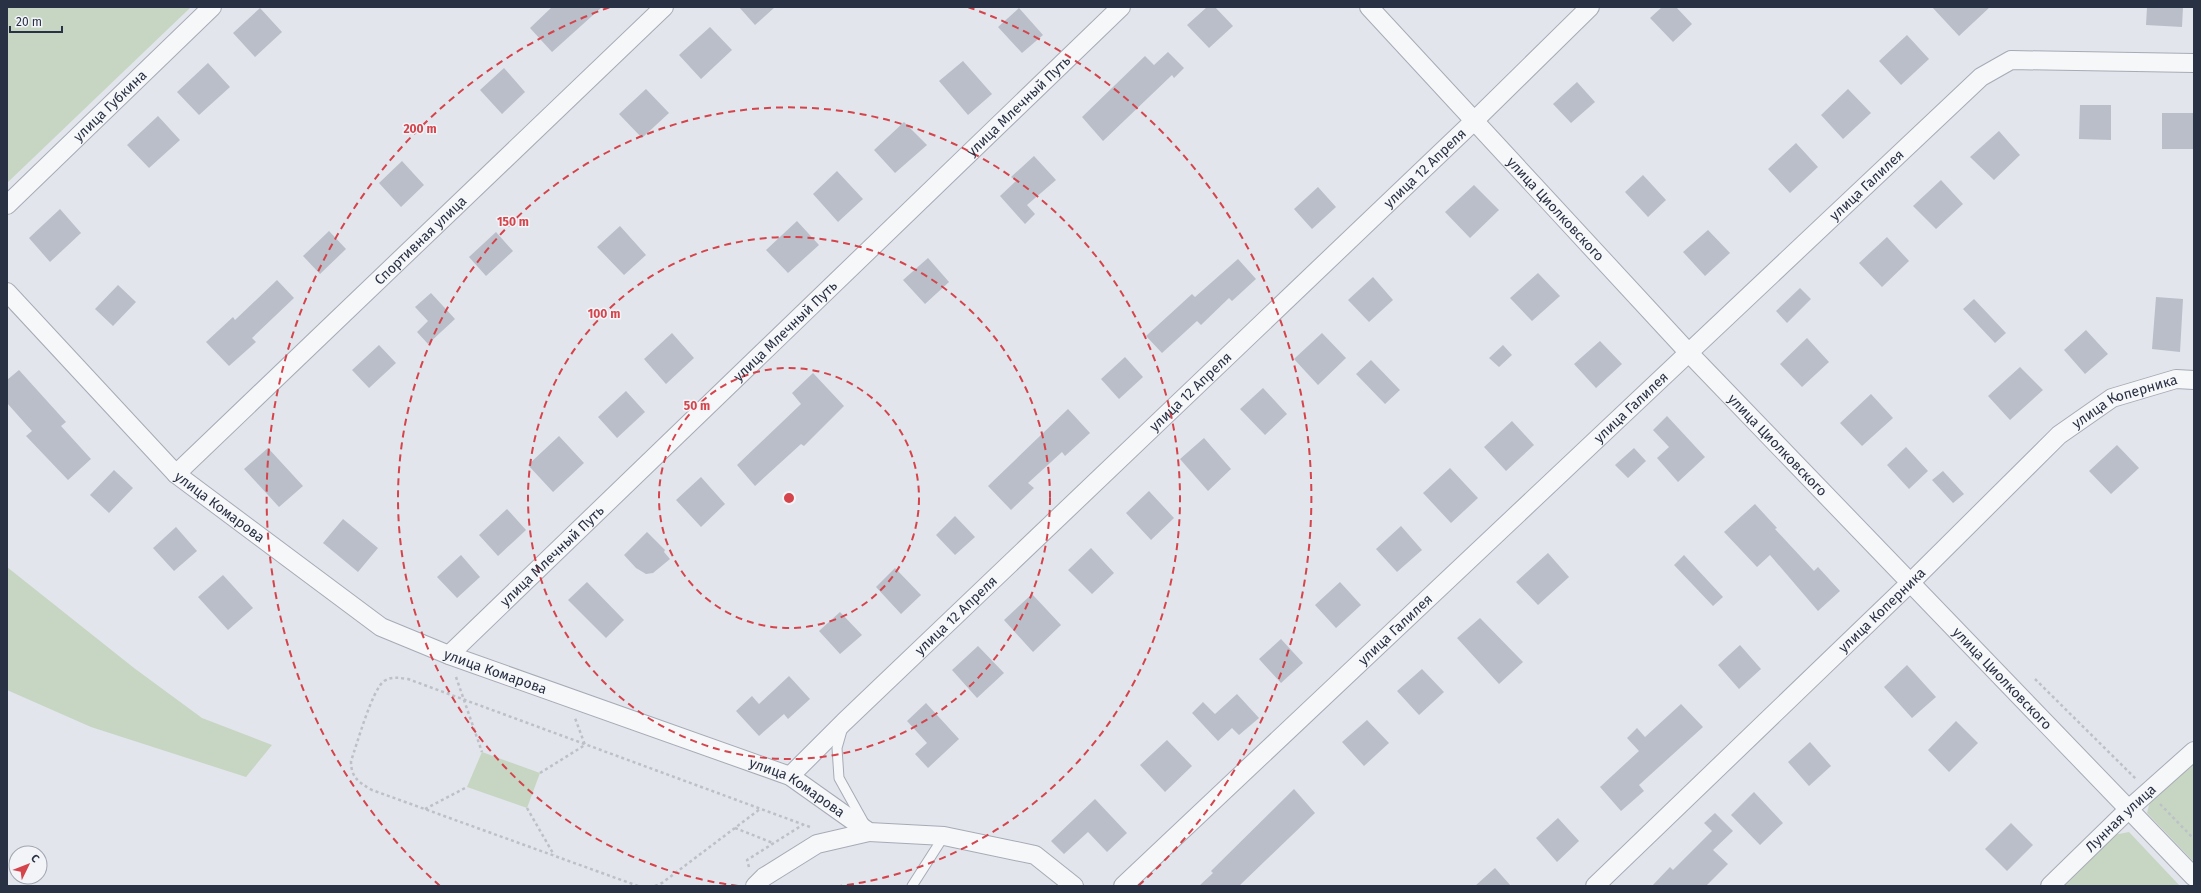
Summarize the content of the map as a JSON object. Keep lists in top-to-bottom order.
{
  "streets": {
    "street": [
      "улица Губкина",
      "улица Млечный Путь",
      "улица 12 Апреля",
      "улица Галилея",
      "улица Циолковского",
      "Спортивная улица",
      "улица Коперника",
      "улица Комарова",
      "Лунная улица"
    ]
  },
  "crossings": [
    ["улица Млечный Путь", "улица Комарова"],
    ["улица 12 Апреля", "улица Циолковского"],
    ["улица 12 Апреля", "улица Комарова"],
    ["улица Галилея", "улица Циолковского"],
    ["улица Циолковского", "улица Коперника"],
    ["улица Циолковского", "Лунная улица"],
    ["Спортивная улица", "улица Комарова"]
  ],
  "scale_bar": "20 m",
  "north": "top right",
  "rings": [
    "200 m",
    "150 m",
    "100 m",
    "50 m"
  ]
}
